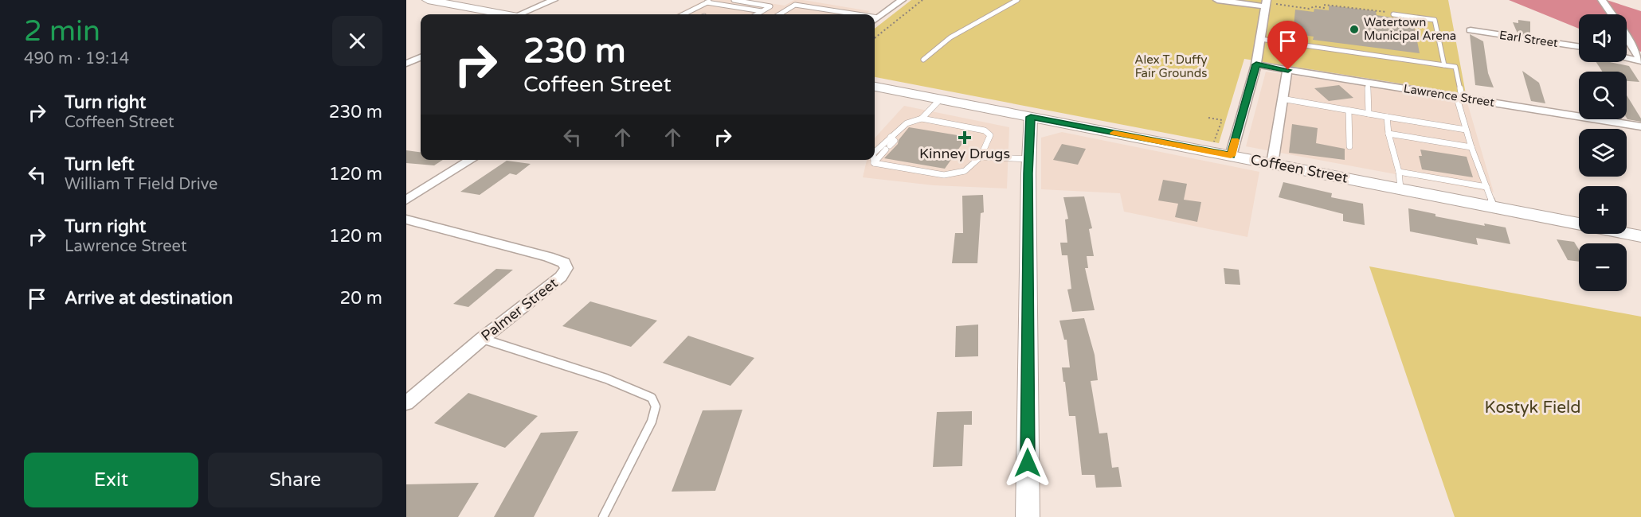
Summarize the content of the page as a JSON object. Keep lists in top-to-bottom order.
{
  "streets": {
    "main road": ["Coffeen Street"],
    "street": ["Earl Street", "Lawrence Street", "Palmer Street"]
  },
  "parks": ["Alex T. Duffy Fair Grounds", "Kostyk Field"],
  "places": {
    "other": ["Watertown Municipal Arena"],
    "health": ["Kinney Drugs"]
  },
  "page": {
    "heading": ["2 min", "490 m · 19:14"],
    "map_buttons": ["+", "−"],
    "turn": ["230 m", "Coffeen Street"],
    "list": [
      {
        "name": "Turn right",
        "note": "Coffeen Street",
        "value": "230 m"
      },
      {
        "name": "Turn left",
        "note": "William T Field Drive",
        "value": "120 m"
      },
      {
        "name": "Turn right",
        "note": "Lawrence Street",
        "value": "120 m"
      },
      {
        "name": "Arrive at destination",
        "value": "20 m"
      }
    ],
    "buttons": ["Exit", "Share"]
  }
}
